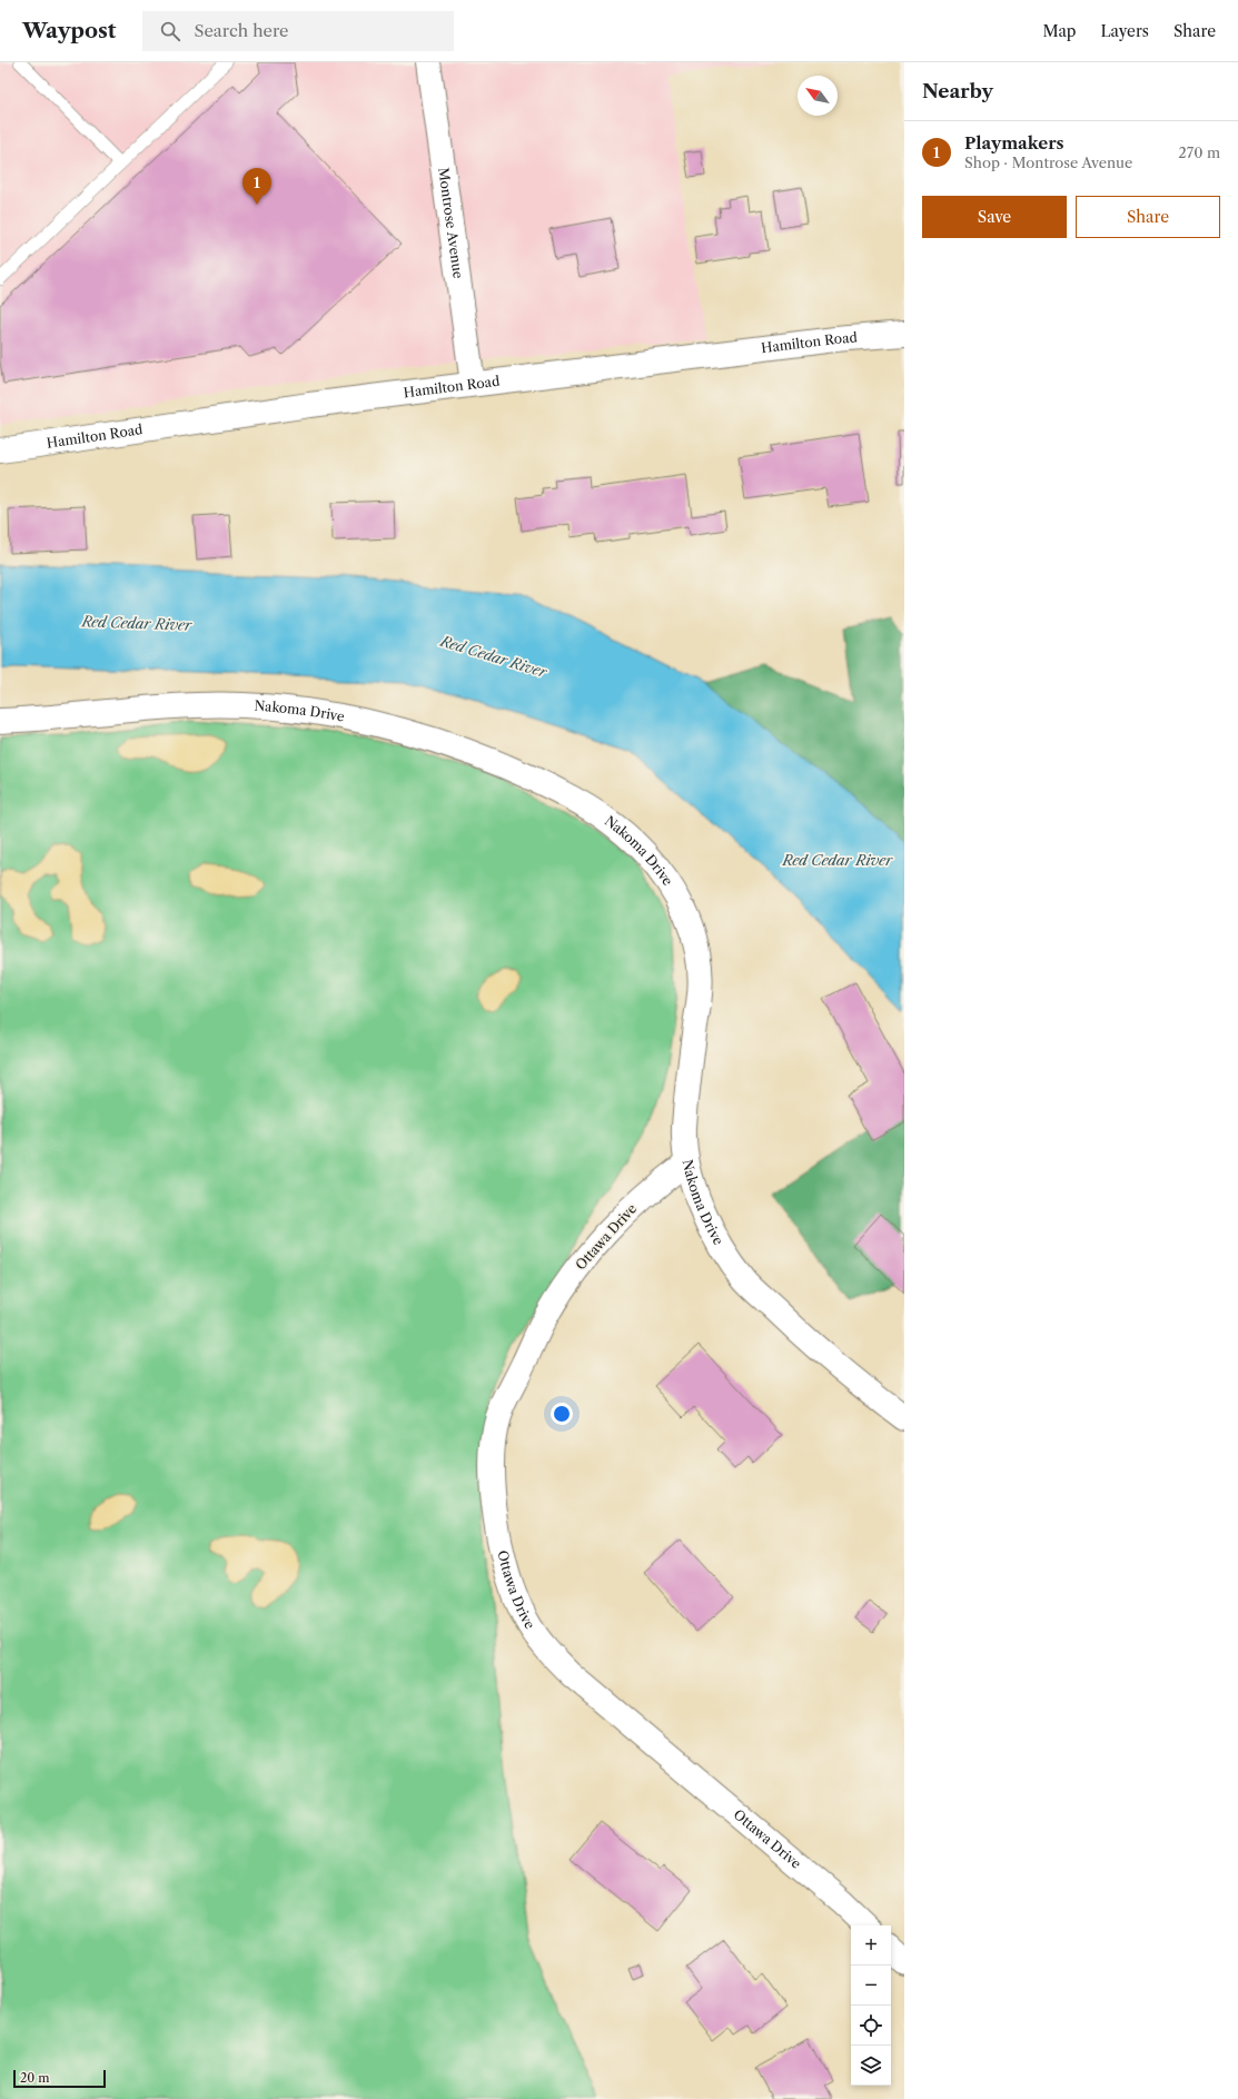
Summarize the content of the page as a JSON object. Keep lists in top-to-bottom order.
{
  "streets": {
    "street": [
      "Montrose Avenue",
      "Hamilton Road",
      "Nakoma Drive",
      "Ottawa Drive"
    ]
  },
  "crossings": [
    ["Montrose Avenue", "Hamilton Road"],
    ["Nakoma Drive", "Ottawa Drive"]
  ],
  "water": ["Red Cedar River"],
  "scale_bar": "20 m",
  "north": "top left",
  "page": {
    "header": "Waypost",
    "search": "Search here",
    "nav": ["Map", "Layers", "Share"],
    "heading": "Nearby",
    "list": [
      {
        "mark": "1",
        "name": "Playmakers",
        "note": "Shop · Montrose Avenue",
        "value": "270 m"
      }
    ],
    "pins": "1",
    "buttons": ["Save", "Share"],
    "map_buttons": ["+", "−"],
    "scale": "20 m"
  }
}
